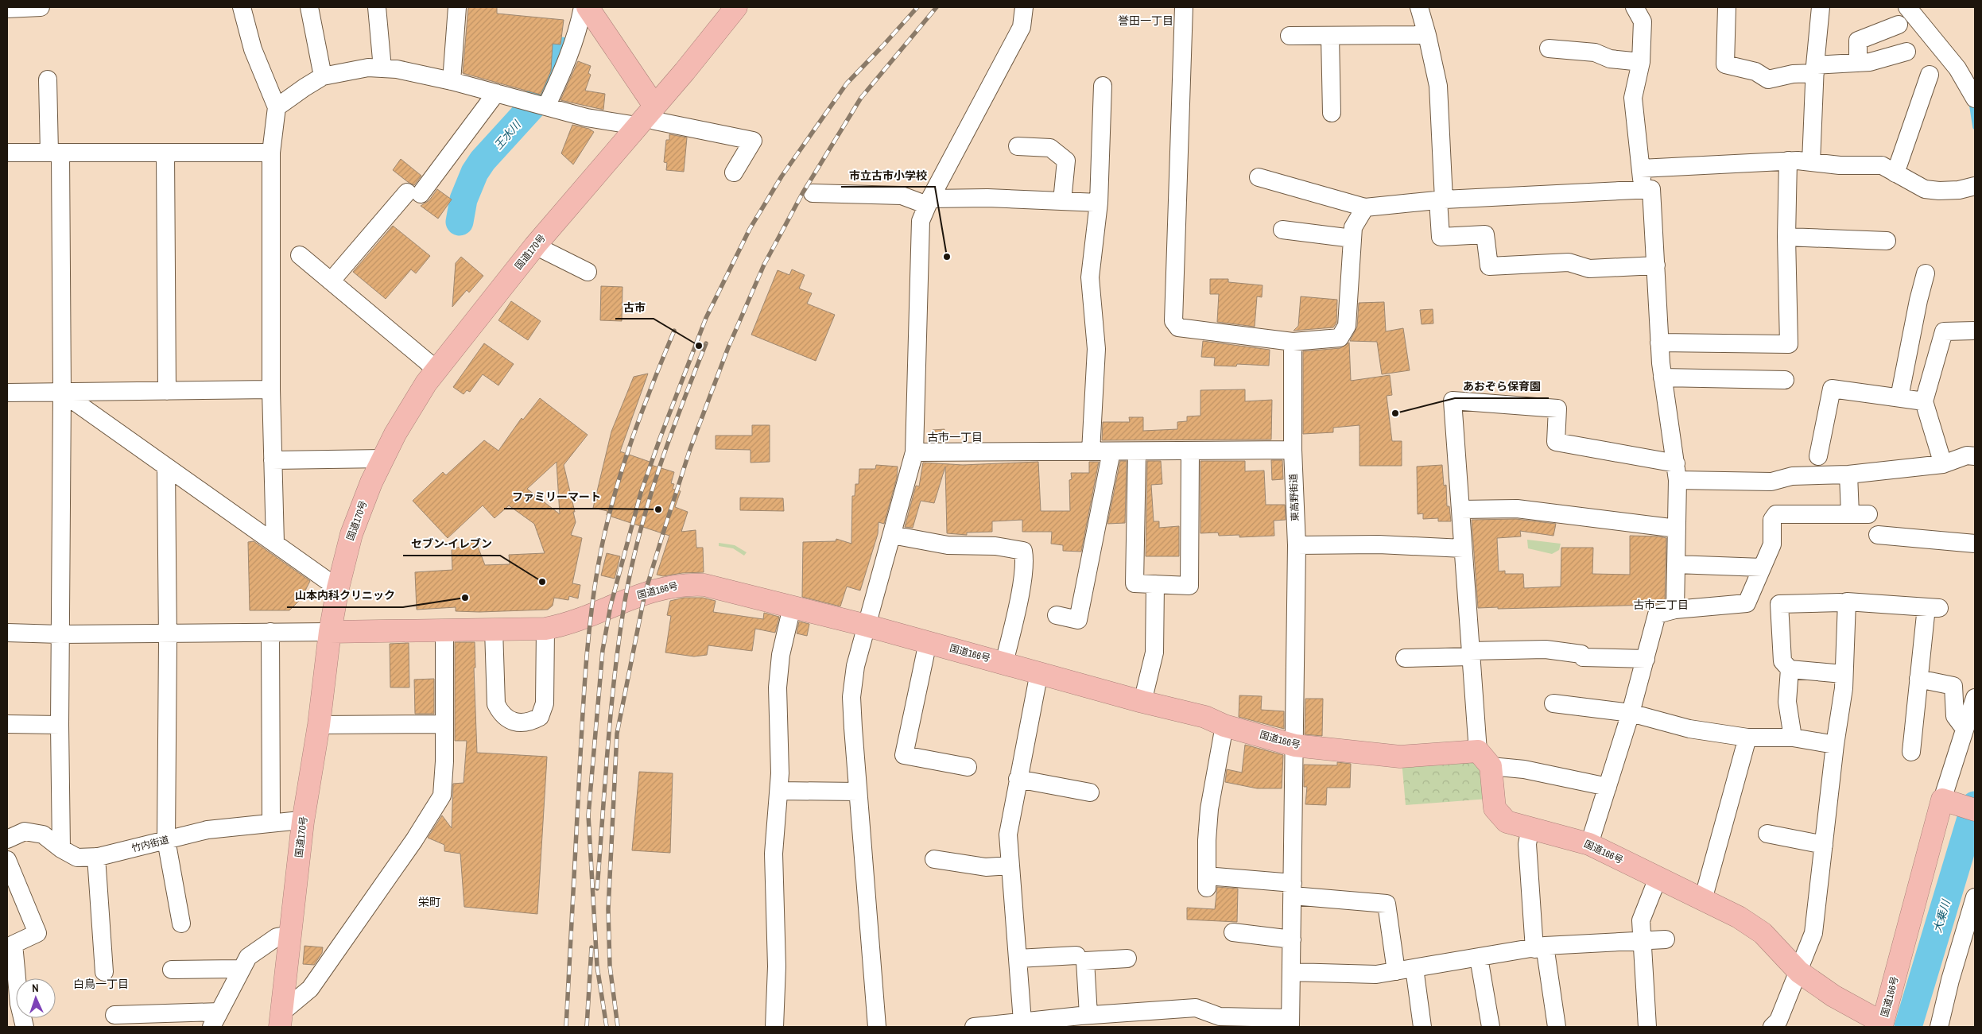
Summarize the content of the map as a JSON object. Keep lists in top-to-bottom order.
{
  "streets": {
    "highway": ["国道170号", "国道166号"],
    "street": ["東高野街道", "竹内街道"]
  },
  "crossings": [
    ["国道170号", "国道166号"],
    ["国道170号", "竹内街道"],
    ["東高野街道", "国道166号"]
  ],
  "districts": [
    "誉田一丁目",
    "古市一丁目",
    "古市二丁目",
    "栄町",
    "白鳥一丁目"
  ],
  "water": ["王水川", "大乗川"],
  "places": [
    "市立古市小学校",
    "古市",
    "あおぞら保育園",
    "ファミリーマート",
    "セブン-イレブン",
    "山本内科クリニック"
  ],
  "north": "top"
}
